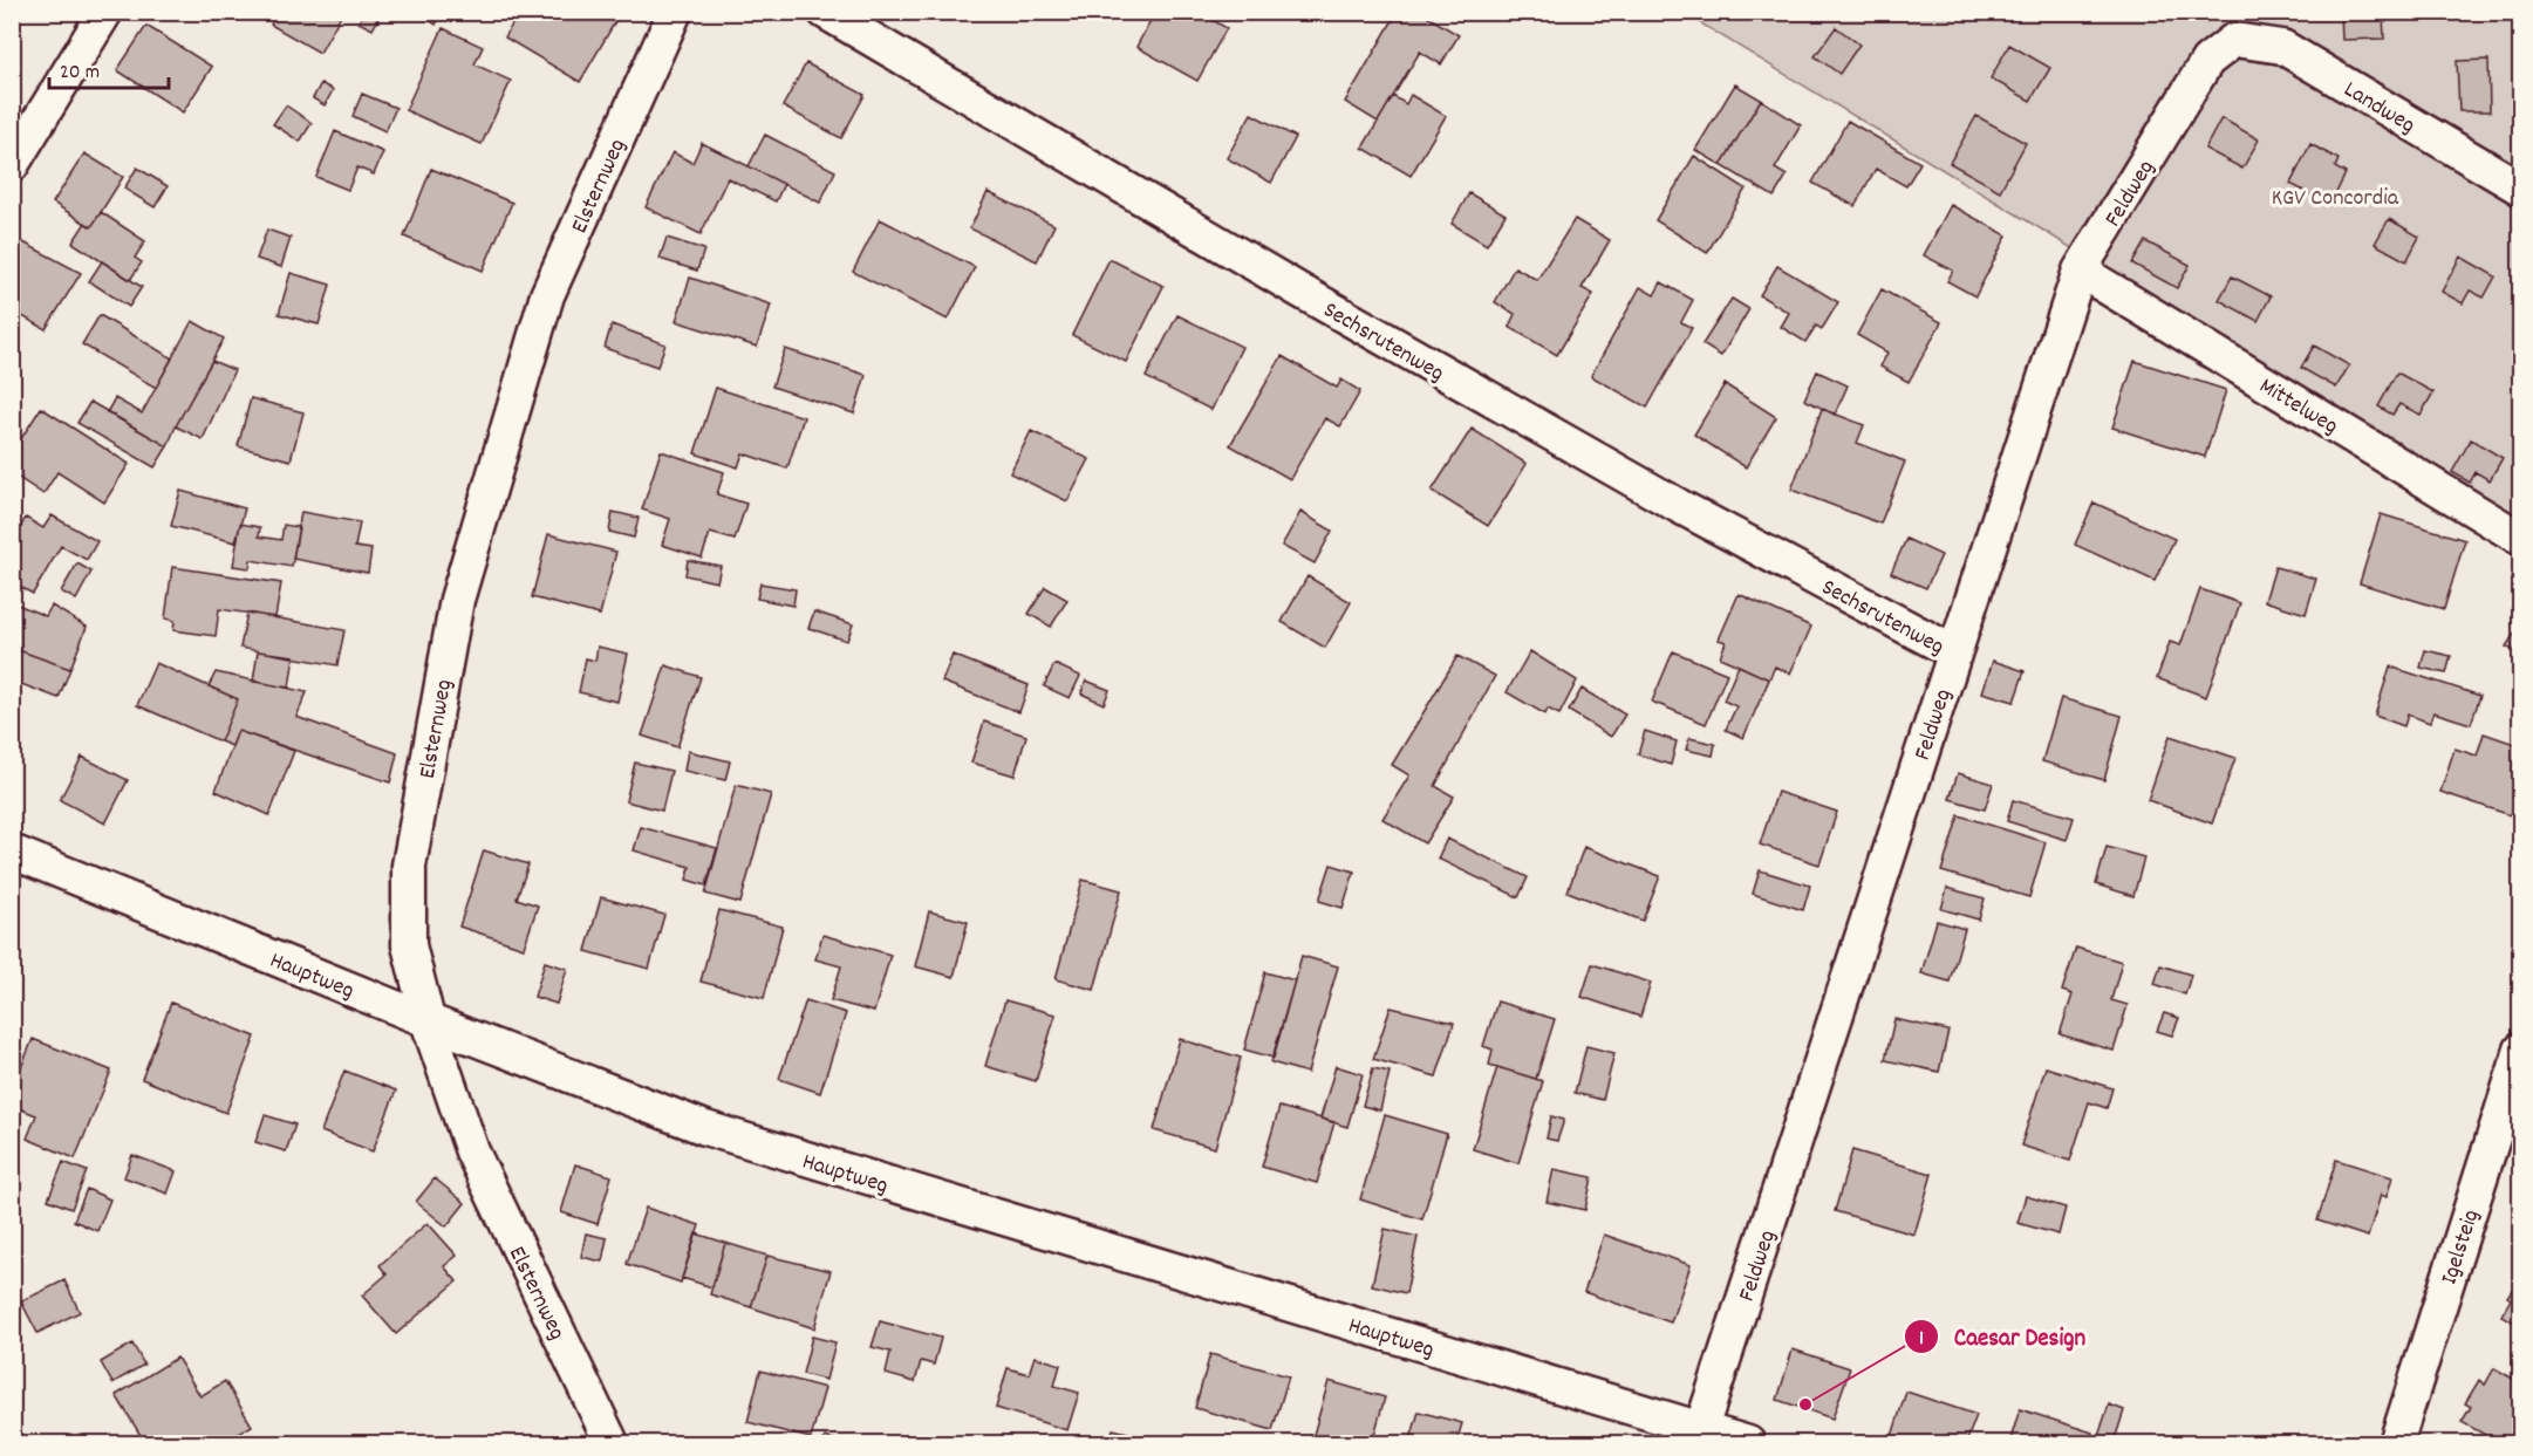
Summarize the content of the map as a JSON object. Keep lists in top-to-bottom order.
{
  "streets": {
    "street": [
      "Landweg",
      "Elsternweg",
      "Feldweg",
      "Sechsrutenweg",
      "Mittelweg",
      "Hauptweg",
      "Igelsteig"
    ]
  },
  "crossings": [
    ["Landweg", "Feldweg"],
    ["Elsternweg", "Hauptweg"],
    ["Feldweg", "Sechsrutenweg"],
    ["Feldweg", "Mittelweg"],
    ["Feldweg", "Hauptweg"]
  ],
  "parks": ["KGV Concordia"],
  "places": ["Caesar Design"],
  "scale_bar": "20 m"
}
